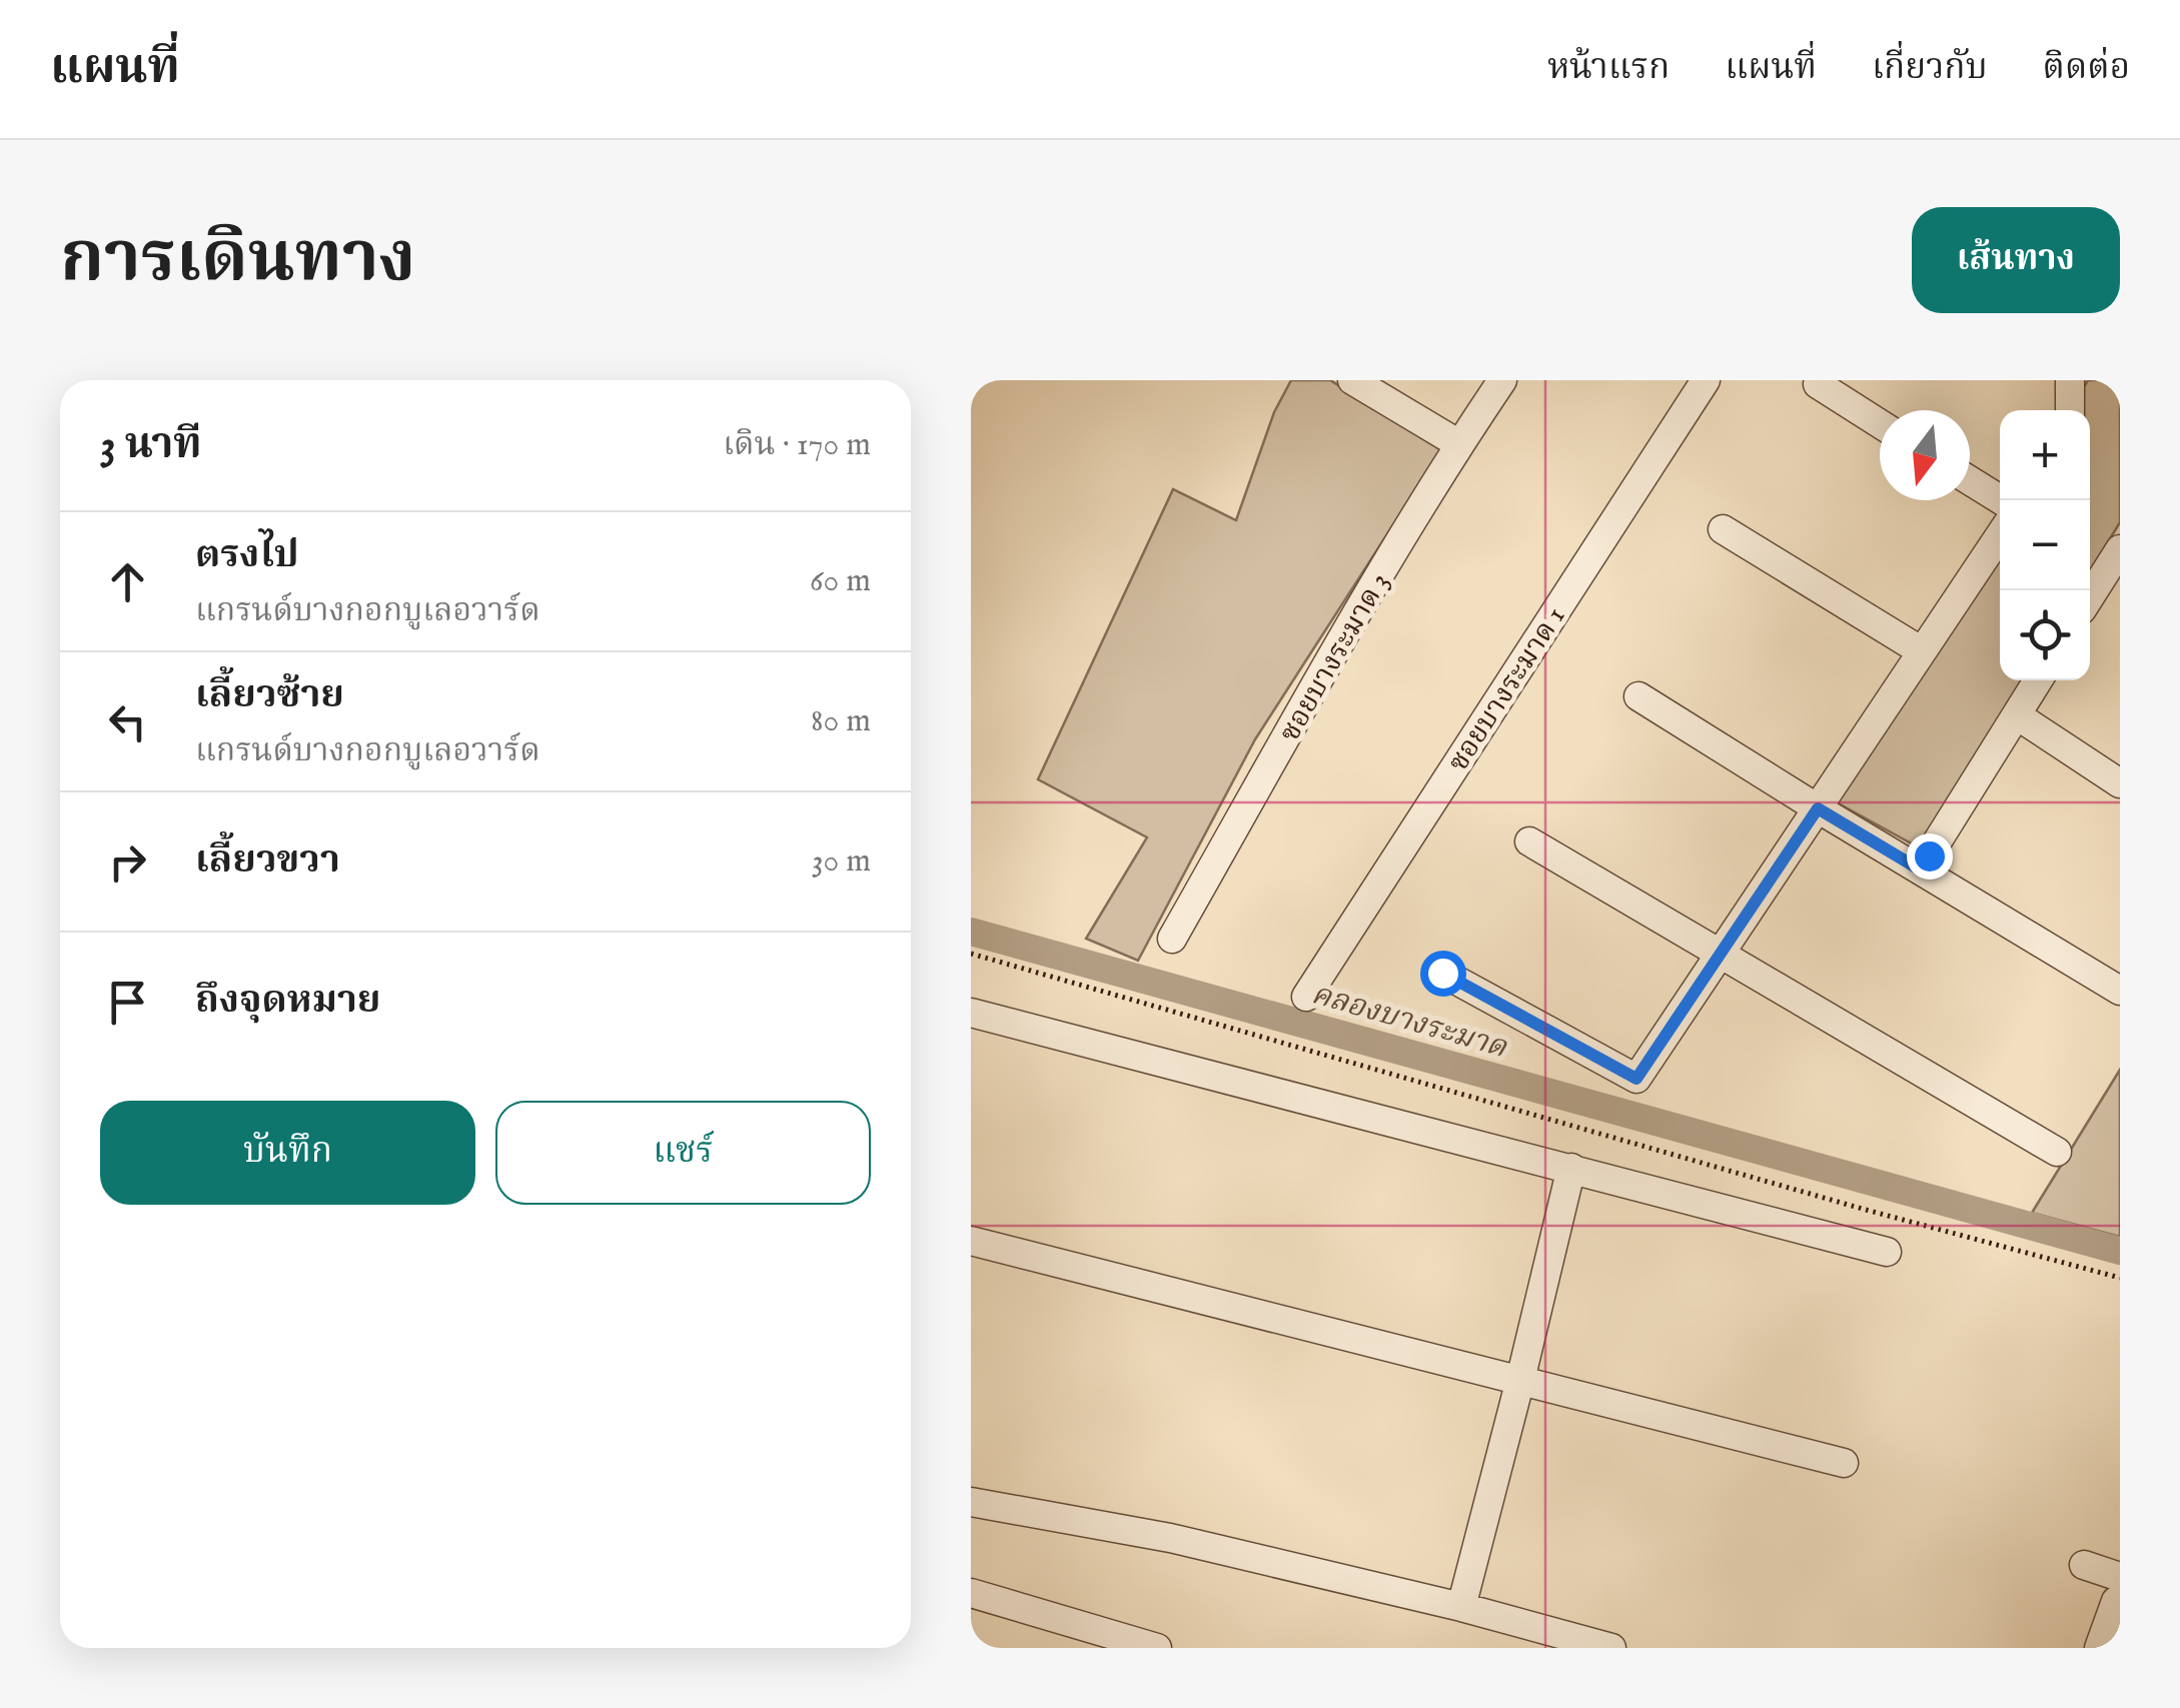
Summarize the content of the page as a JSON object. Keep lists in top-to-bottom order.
{
  "streets": {
    "street": ["ซอยบางระมาด 3", "ซอยบางระมาด 1"]
  },
  "water": ["คลองบางระมาด"],
  "north": "bottom",
  "page": {
    "header": "แผนที่",
    "nav": [
      "หน้าแรก",
      "แผนที่",
      "เกี่ยวกับ",
      "ติดต่อ"
    ],
    "title": "การเดินทาง",
    "buttons": [
      "เส้นทาง",
      ["บันทึก", "แชร์"]
    ],
    "heading": ["3 นาที", "เดิน · 170 m"],
    "map_buttons": ["+", "−"],
    "list": [
      ["ตรงไป", "แกรนด์บางกอกบูเลอวาร์ด", "60 m"],
      ["เลี้ยวซ้าย", "แกรนด์บางกอกบูเลอวาร์ด", "80 m"],
      ["เลี้ยวขวา", "30 m"],
      "ถึงจุดหมาย"
    ]
  }
}
